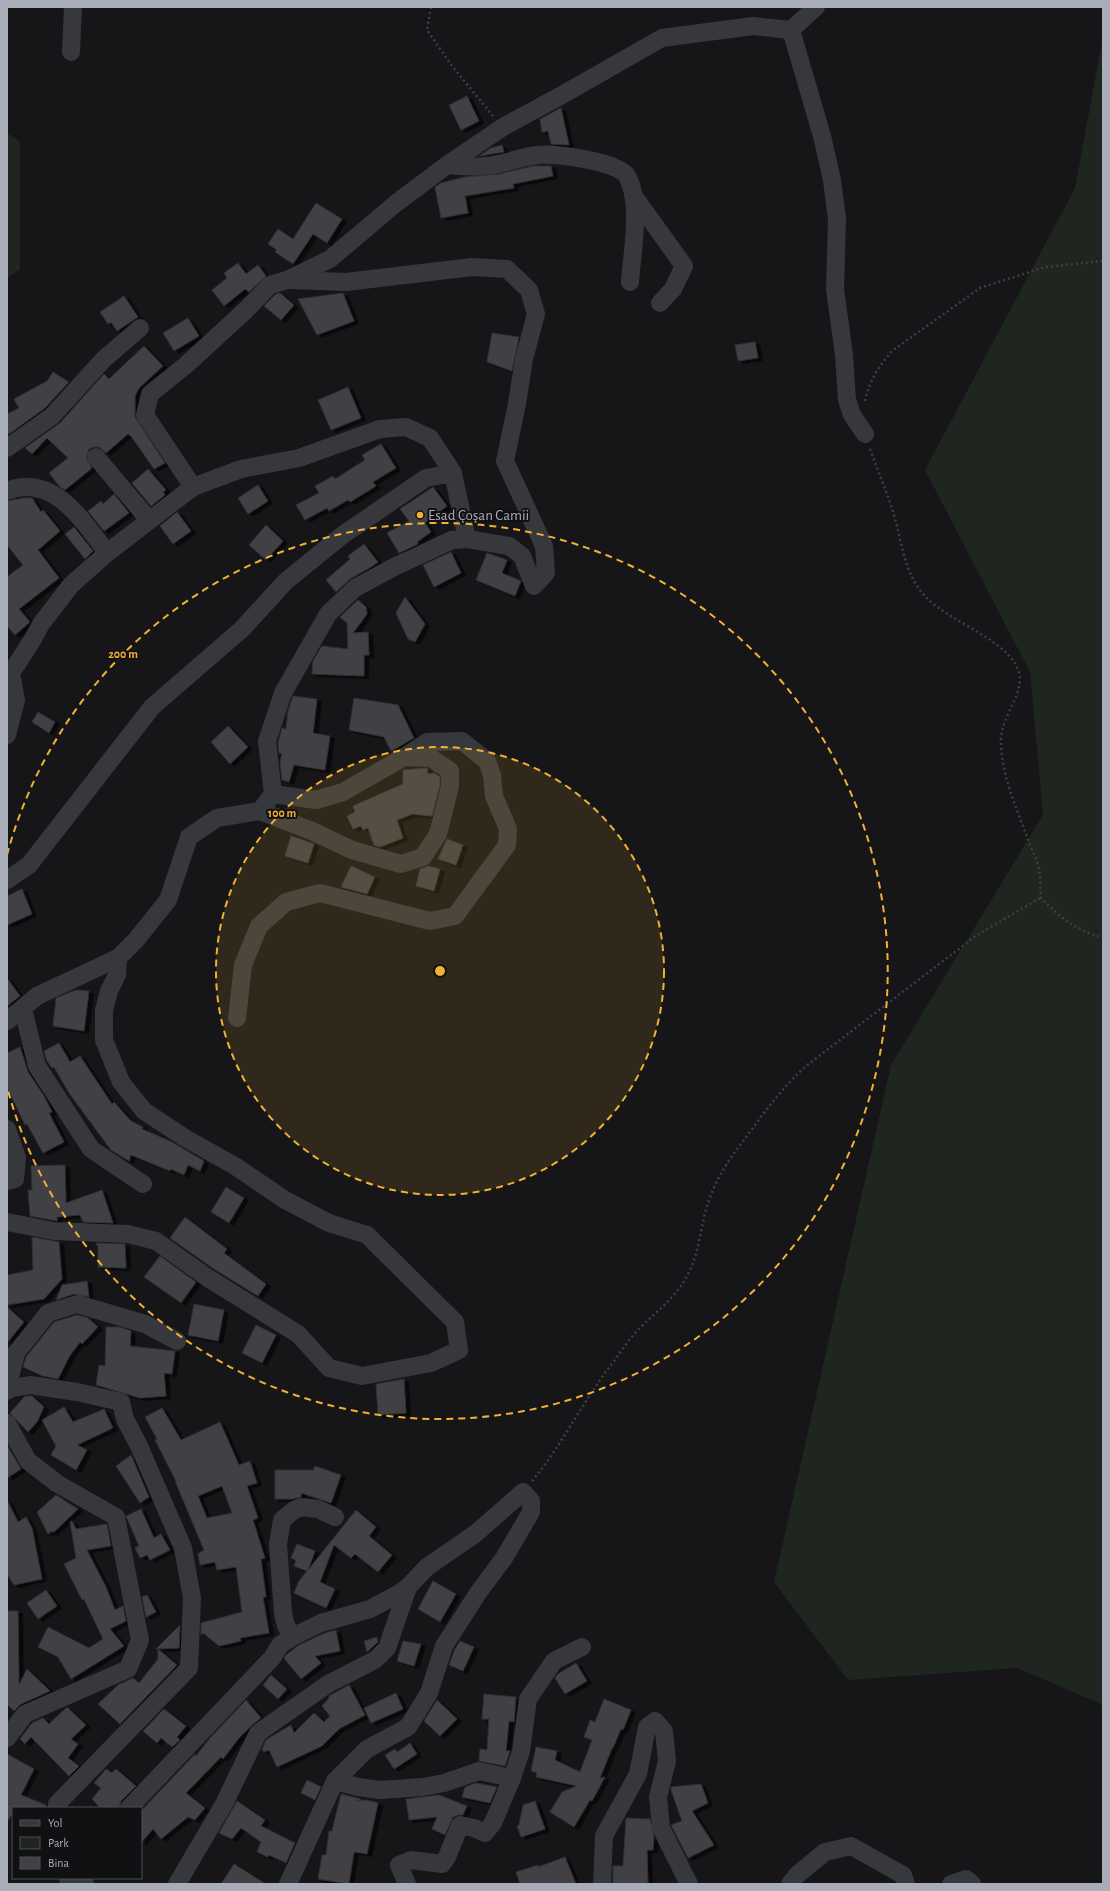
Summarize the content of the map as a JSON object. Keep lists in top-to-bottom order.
{
  "places": ["Esad Çoşan Camii"],
  "legend": ["Yol", "Park", "Bina"],
  "rings": ["200 m", "100 m"]
}
